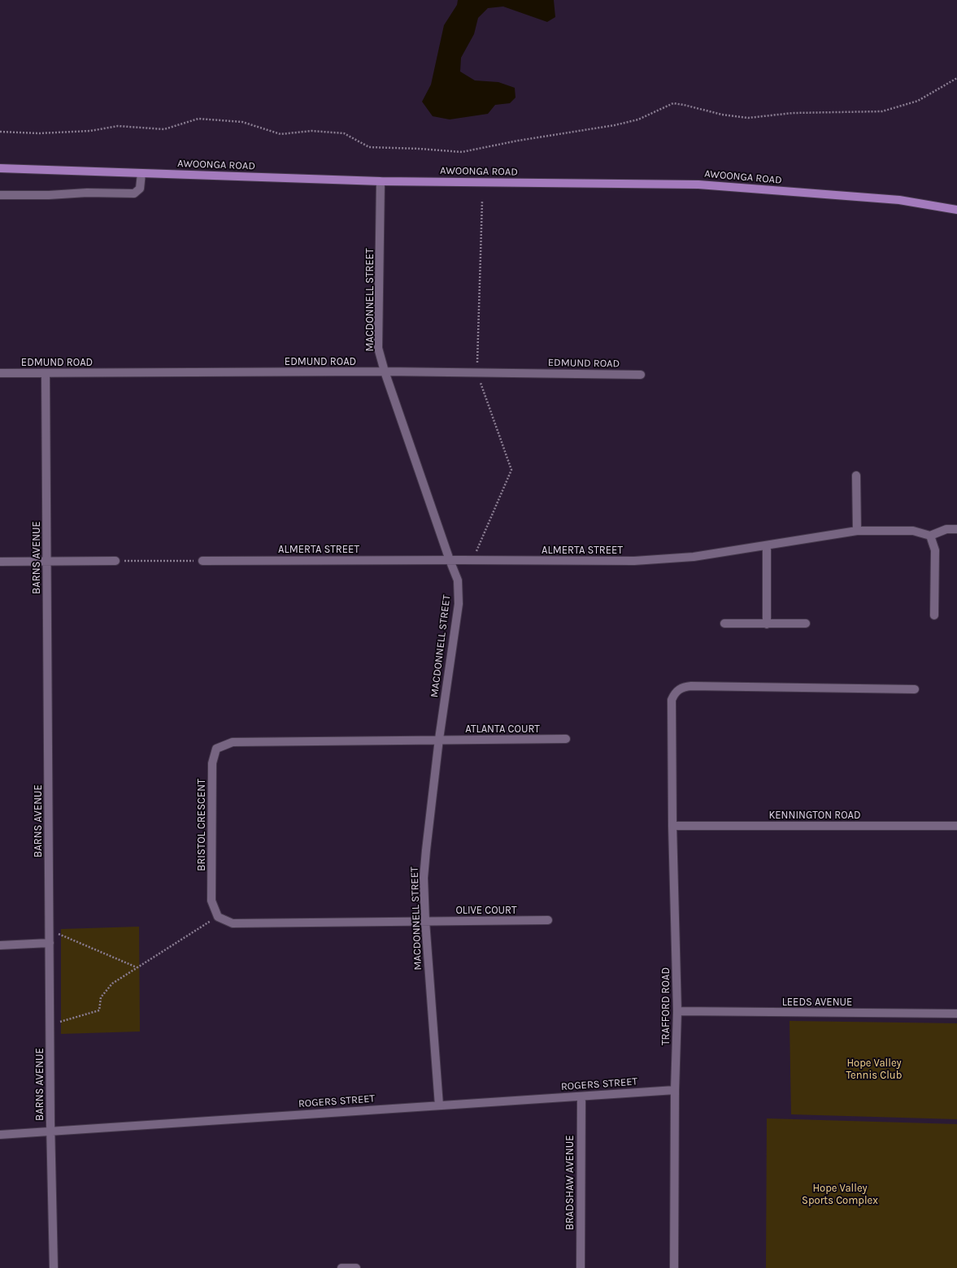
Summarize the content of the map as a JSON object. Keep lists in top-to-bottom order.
{
  "streets": {
    "main road": ["AWOONGA ROAD"],
    "street": [
      "MACDONNELL STREET",
      "EDMUND ROAD",
      "ALMERTA STREET",
      "BARNS AVENUE",
      "ATLANTA COURT",
      "KENNINGTON ROAD",
      "BRISTOL CRESCENT",
      "OLIVE COURT",
      "LEEDS AVENUE",
      "TRAFFORD ROAD",
      "ROGERS STREET",
      "BRADSHAW AVENUE"
    ]
  },
  "crossings": [
    ["AWOONGA ROAD", "MACDONNELL STREET"],
    ["MACDONNELL STREET", "EDMUND ROAD"],
    ["MACDONNELL STREET", "ALMERTA STREET"],
    ["MACDONNELL STREET", "ATLANTA COURT"],
    ["MACDONNELL STREET", "BRISTOL CRESCENT"],
    ["MACDONNELL STREET", "OLIVE COURT"],
    ["MACDONNELL STREET", "ROGERS STREET"],
    ["EDMUND ROAD", "BARNS AVENUE"],
    ["BARNS AVENUE", "ROGERS STREET"],
    ["ATLANTA COURT", "BRISTOL CRESCENT"],
    ["KENNINGTON ROAD", "TRAFFORD ROAD"],
    ["LEEDS AVENUE", "TRAFFORD ROAD"],
    ["TRAFFORD ROAD", "ROGERS STREET"],
    ["ROGERS STREET", "BRADSHAW AVENUE"]
  ],
  "parks": ["Hope Valley Tennis Club", "Hope Valley Sports Complex"]
}
